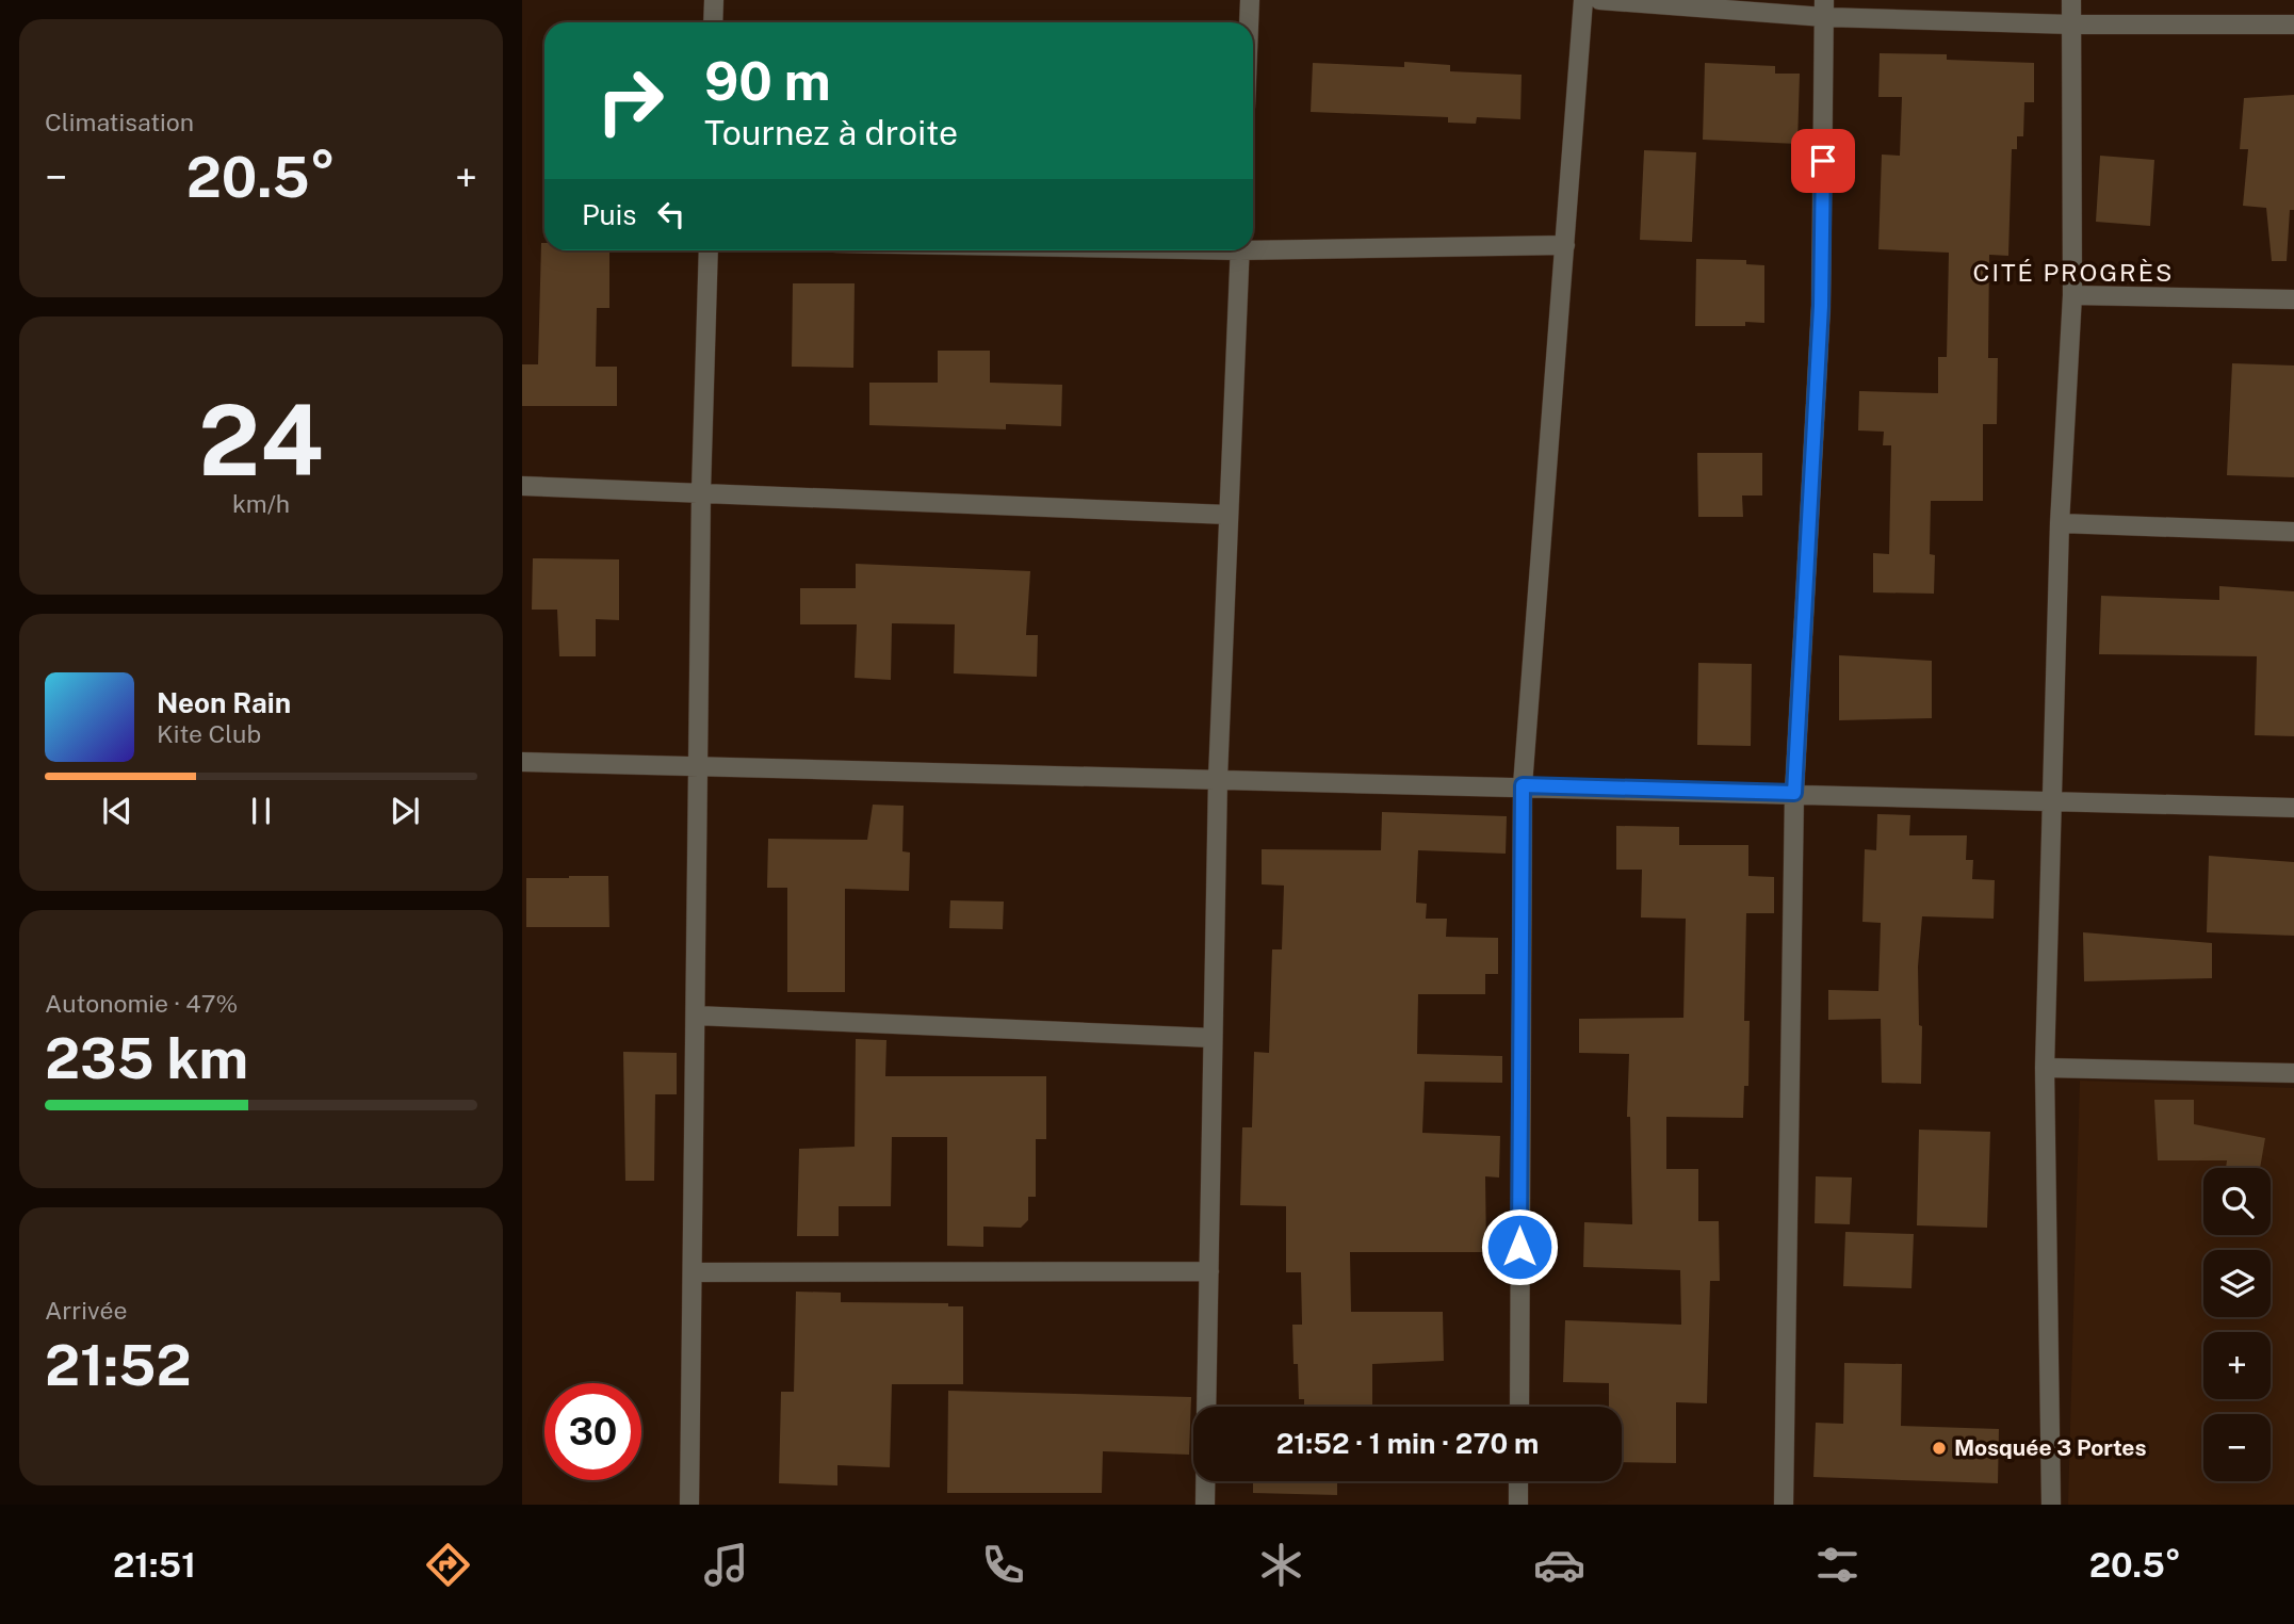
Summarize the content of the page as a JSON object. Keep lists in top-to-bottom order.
{
  "districts": ["CITÉ PROGRÈS"],
  "places": ["Mosquée 3 Portes"],
  "page": {
    "tile": [
      "Climatisation",
      ["24", "km/h"],
      ["Autonomie · 47%", "235 km"],
      ["Arrivée", "21:52"]
    ],
    "turn": ["90 m", "Tournez à droite"],
    "heat": ["−", "20.5°", "+"],
    "then": "Puis",
    "song": ["Neon Rain", "Kite Club"],
    "map_buttons": ["+", "−"],
    "limit": "30",
    "trip": "21:52 · 1 min · 270 m",
    "tabs": ["21:51", "20.5°"]
  }
}
